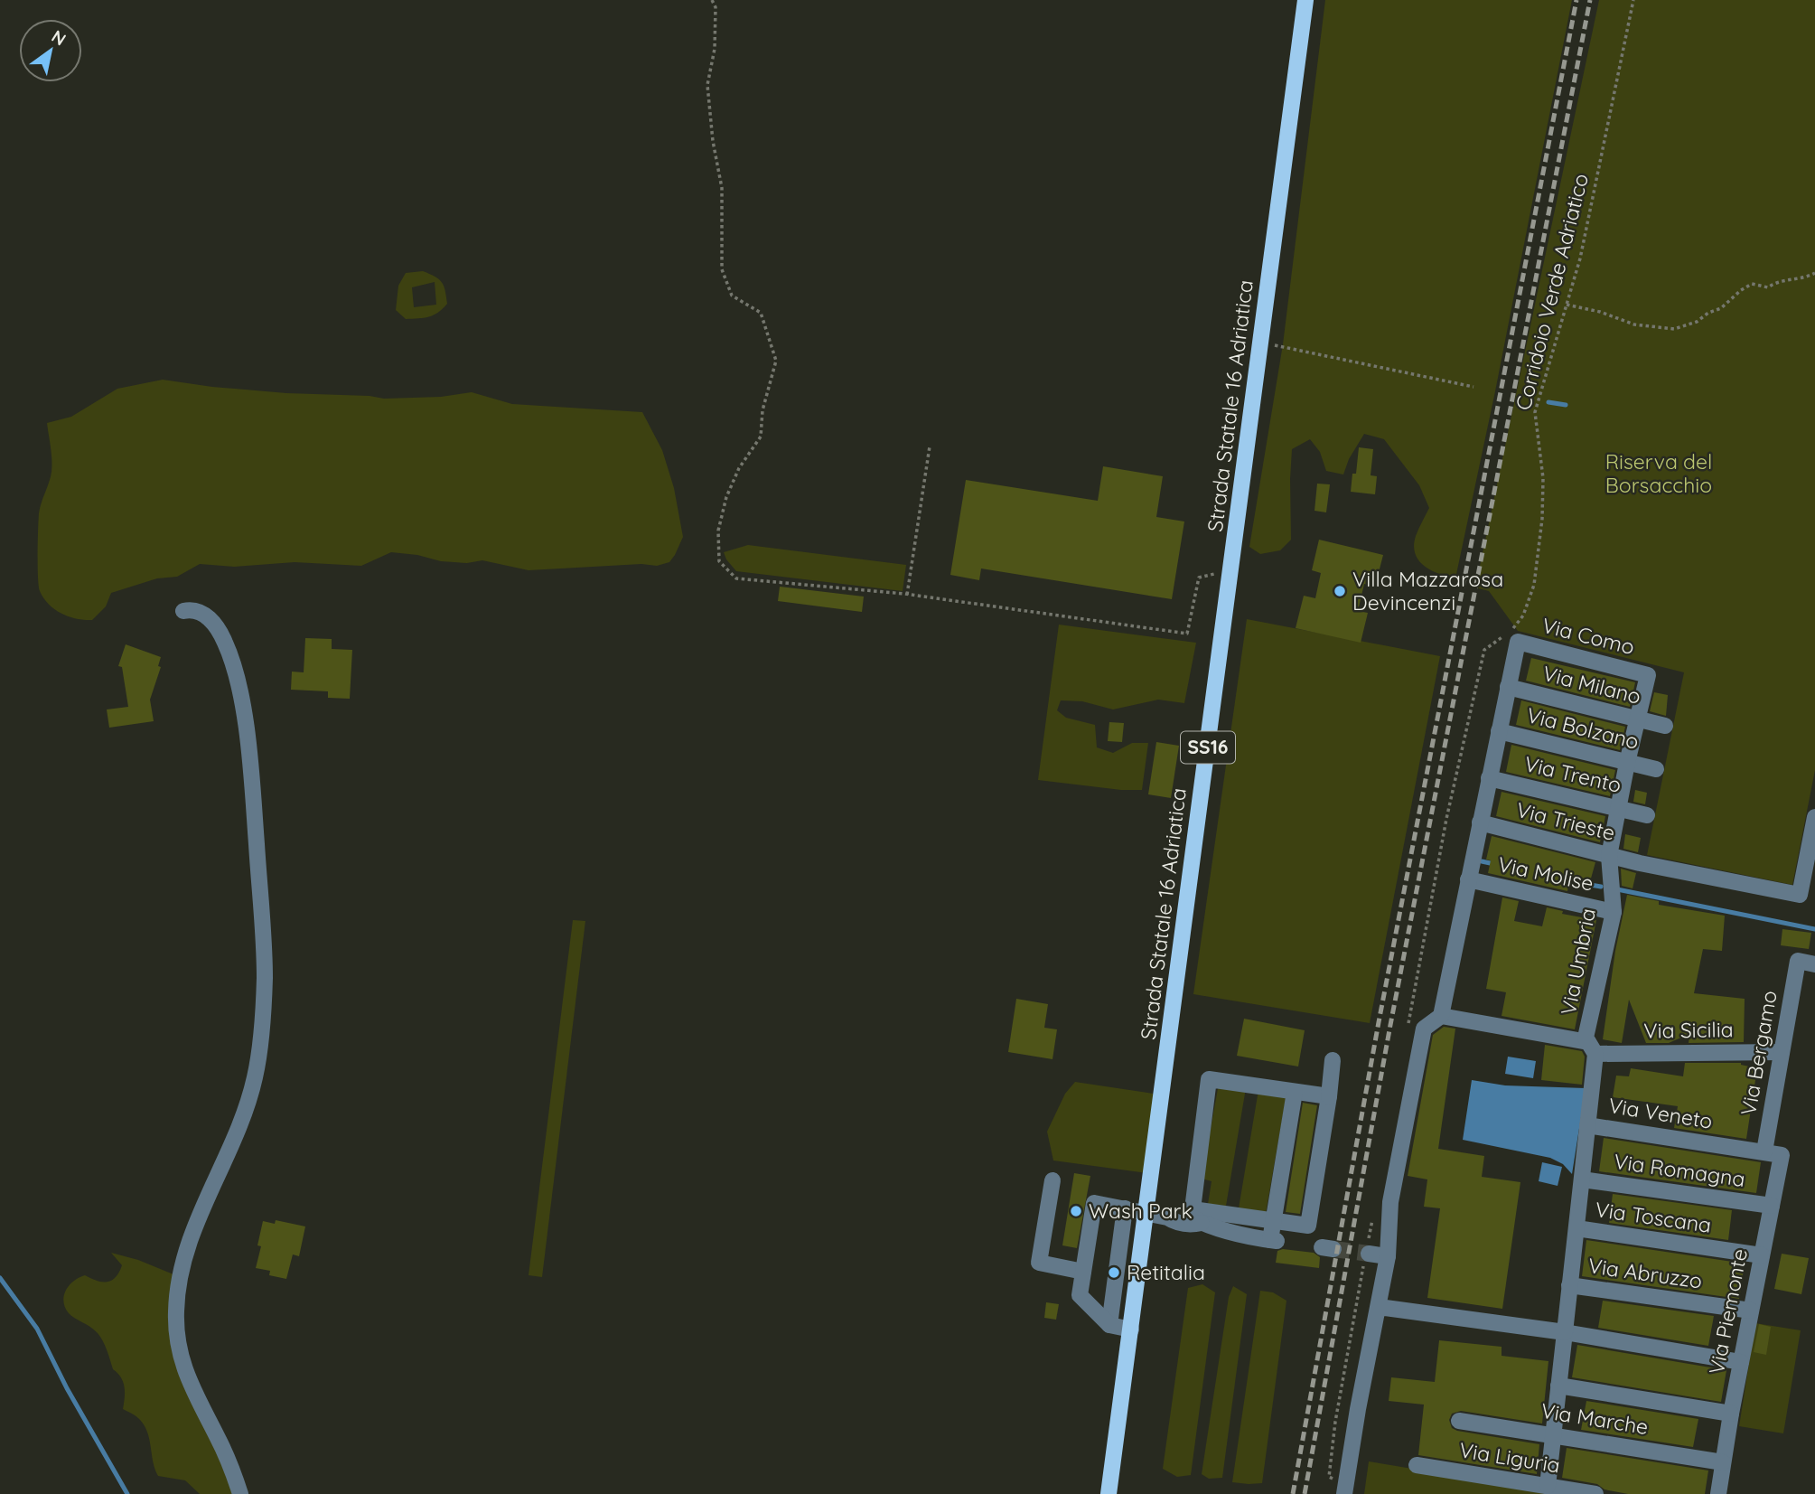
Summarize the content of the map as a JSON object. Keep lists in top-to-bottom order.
{
  "streets": {
    "main road": ["Strada Statale 16 Adriatica", "SS16"],
    "street": [
      "Via Como",
      "Via Milano",
      "Via Bolzano",
      "Via Trento",
      "Via Trieste",
      "Via Molise",
      "Via Umbria",
      "Via Sicilia",
      "Via Bergamo",
      "Via Veneto",
      "Via Romagna",
      "Via Toscana",
      "Via Abruzzo",
      "Via Piemonte",
      "Via Marche",
      "Via Liguria"
    ],
    "path": ["Corridoio Verde Adriatico"]
  },
  "crossings": [
    ["Via Como", "Via Milano"],
    ["Via Como", "Via Umbria"],
    ["Via Milano", "Via Umbria"],
    ["Via Bolzano", "Via Umbria"],
    ["Via Trento", "Via Umbria"],
    ["Via Trieste", "Via Umbria"],
    ["Via Molise", "Via Umbria"],
    ["Via Umbria", "Via Sicilia"],
    ["Via Umbria", "Via Veneto"],
    ["Via Umbria", "Via Romagna"],
    ["Via Umbria", "Via Toscana"],
    ["Via Umbria", "Via Abruzzo"],
    ["Via Umbria", "Via Marche"],
    ["Via Umbria", "Via Liguria"],
    ["Via Sicilia", "Via Bergamo"],
    ["Via Bergamo", "Via Veneto"],
    ["Via Bergamo", "Via Piemonte"],
    ["Via Veneto", "Via Piemonte"],
    ["Via Romagna", "Via Piemonte"],
    ["Via Toscana", "Via Piemonte"],
    ["Via Abruzzo", "Via Piemonte"],
    ["Via Piemonte", "Via Marche"]
  ],
  "parks": ["Riserva del Borsacchio"],
  "places": ["Villa Mazzarosa Devincenzi", "Wash Park", "Retitalia"],
  "north": "top right"
}
